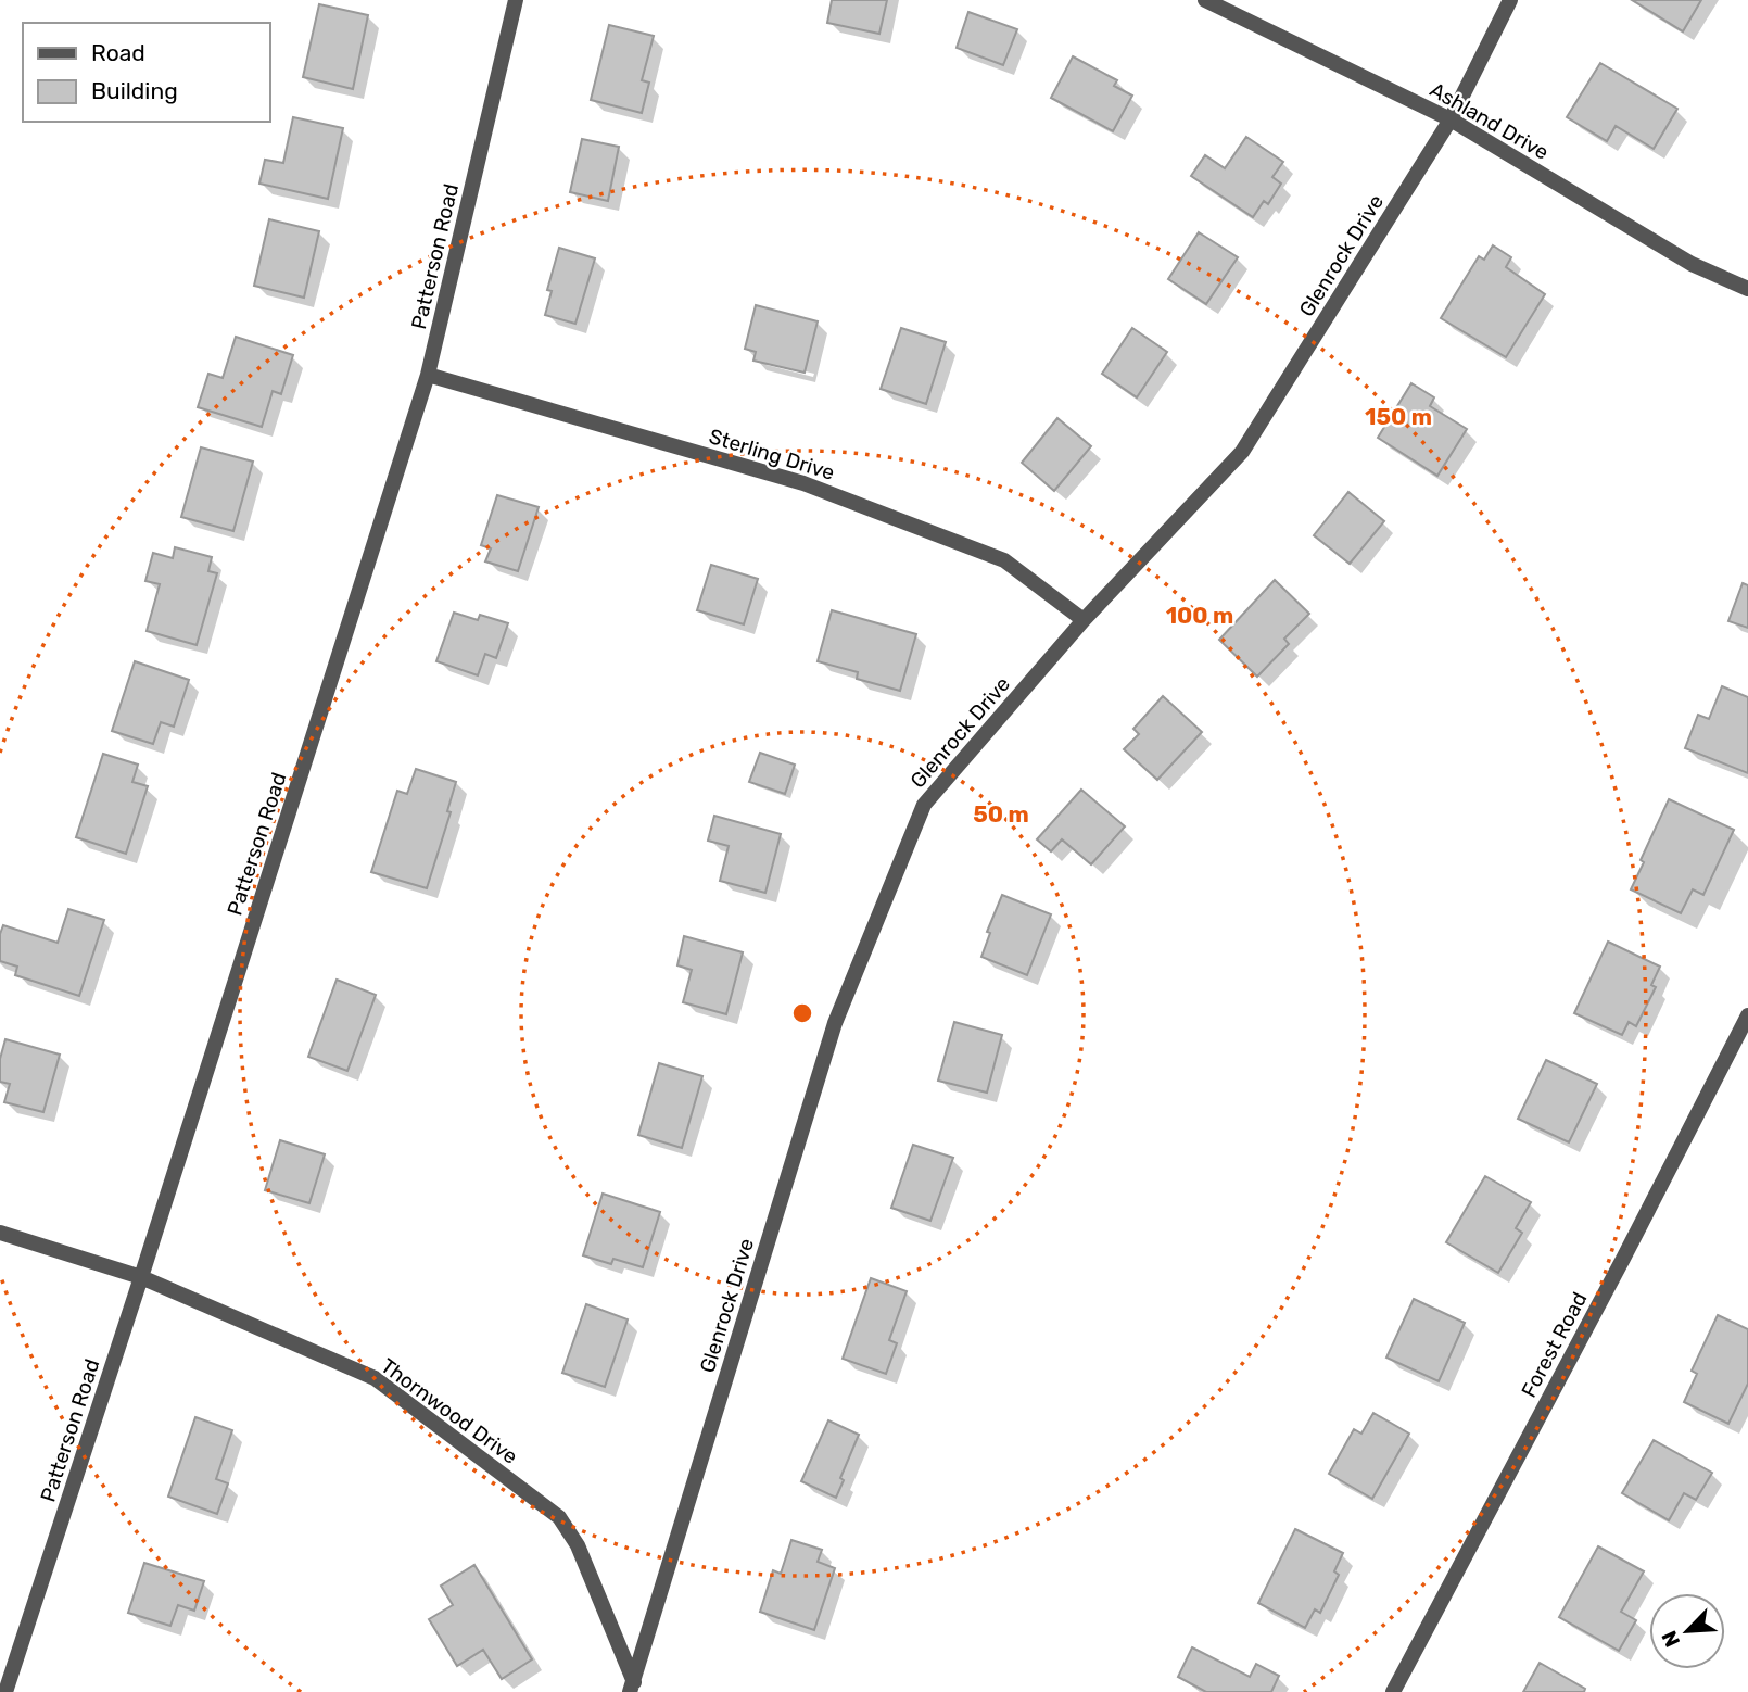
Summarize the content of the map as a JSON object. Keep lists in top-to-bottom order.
{
  "streets": {
    "street": [
      "Ashland Drive",
      "Glenrock Drive",
      "Patterson Road",
      "Sterling Drive",
      "Forest Road",
      "Thornwood Drive"
    ]
  },
  "crossings": [
    ["Ashland Drive", "Glenrock Drive"],
    ["Glenrock Drive", "Sterling Drive"],
    ["Glenrock Drive", "Thornwood Drive"],
    ["Patterson Road", "Sterling Drive"],
    ["Patterson Road", "Thornwood Drive"]
  ],
  "legend": ["Road", "Building"],
  "north": "bottom left",
  "rings": ["150 m", "100 m", "50 m"]
}
